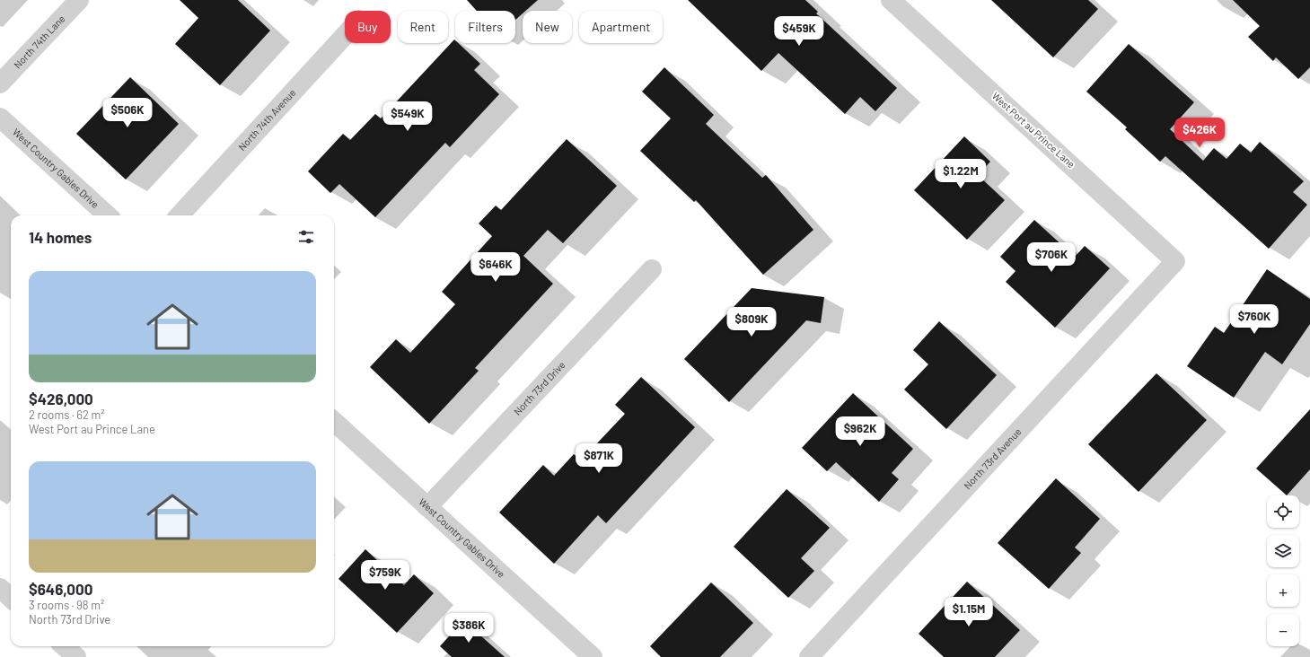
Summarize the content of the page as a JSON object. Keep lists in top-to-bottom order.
{
  "streets": {
    "street": [
      "North 74th Lane",
      "North 74th Avenue",
      "West Port au Prince Lane",
      "West Country Gables Drive",
      "North 73rd Drive",
      "North 73rd Avenue"
    ]
  },
  "crossings": [
    ["West Port au Prince Lane", "North 73rd Avenue"],
    ["West Country Gables Drive", "North 73rd Drive"]
  ],
  "page": {
    "chip": [
      "Buy",
      "Rent",
      "Filters",
      "New",
      "Apartment"
    ],
    "price": [
      "$459K",
      "$506K",
      "$549K",
      "$426K",
      "$1.22M",
      "$706K",
      "$646K",
      "$760K",
      "$809K",
      "$962K",
      "$871K",
      "$759K",
      "$1.15M",
      "$386K"
    ],
    "heading": "14 homes",
    "list": [
      {
        "name": "$426,000",
        "note": "2 rooms · 62 m² · West Port au Prince Lane"
      },
      {
        "name": "$646,000",
        "note": "3 rooms · 98 m² · North 73rd Drive"
      }
    ],
    "map_buttons": ["+", "−"]
  }
}
